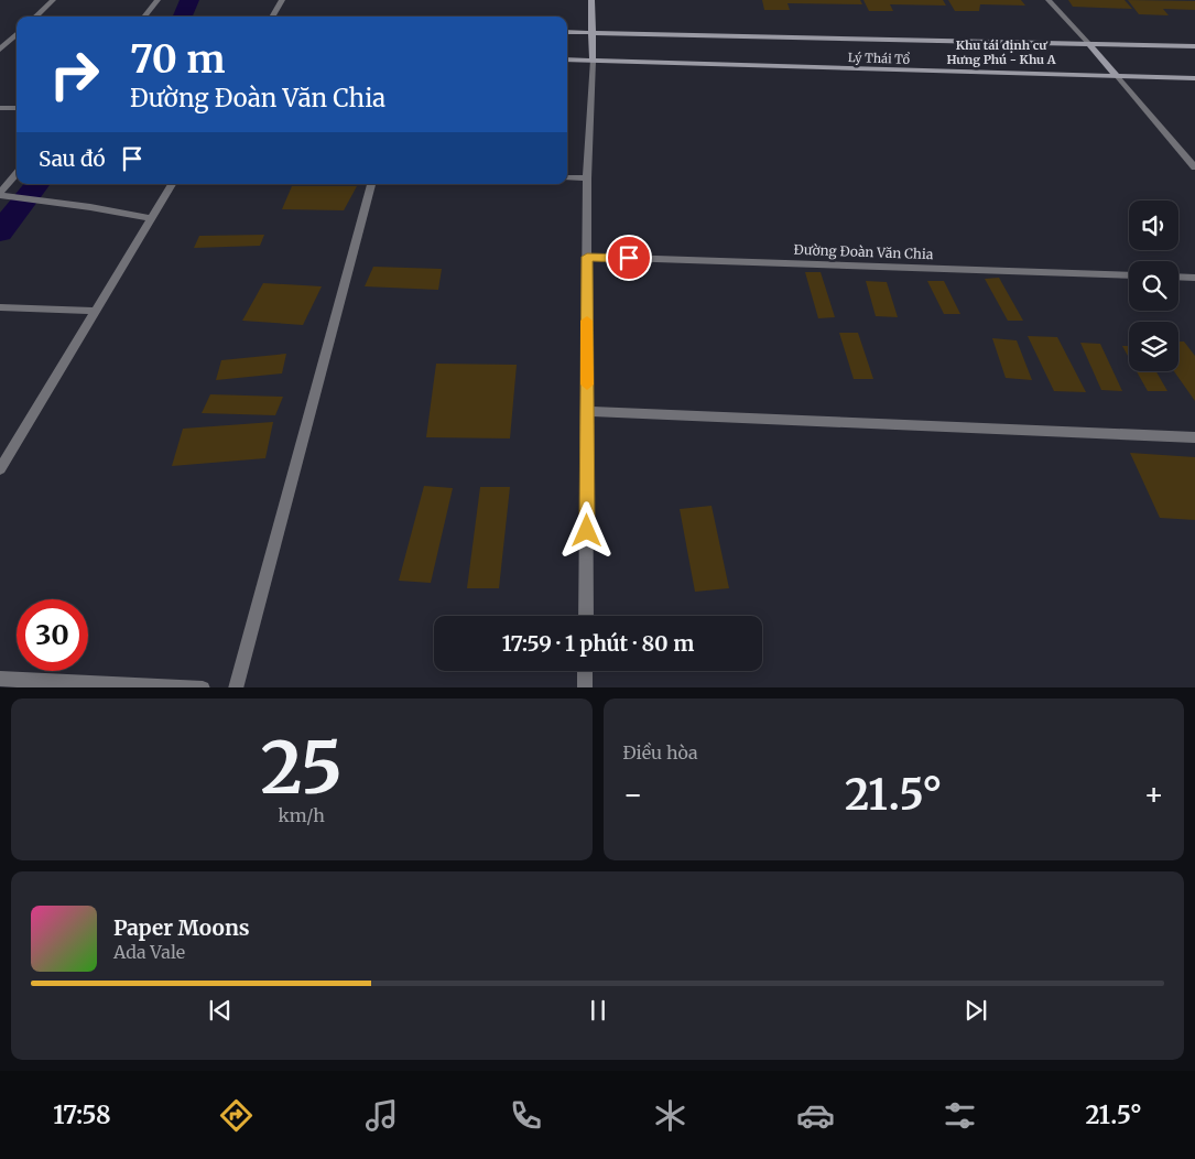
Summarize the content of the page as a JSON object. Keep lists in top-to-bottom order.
{
  "streets": {
    "street": ["Lý Thái Tổ", "Đường Đoàn Văn Chia"]
  },
  "districts": ["Khu tái định cư Hưng Phú - Khu A"],
  "page": {
    "turn": ["70 m", "Đường Đoàn Văn Chia"],
    "then": "Sau đó",
    "limit": "30",
    "trip": "17:59 · 1 phút · 80 m",
    "tile": [
      ["25", "km/h"],
      "Điều hòa"
    ],
    "heat": ["−", "21.5°", "+"],
    "song": ["Paper Moons", "Ada Vale"],
    "tabs": ["17:58", "21.5°"]
  }
}
